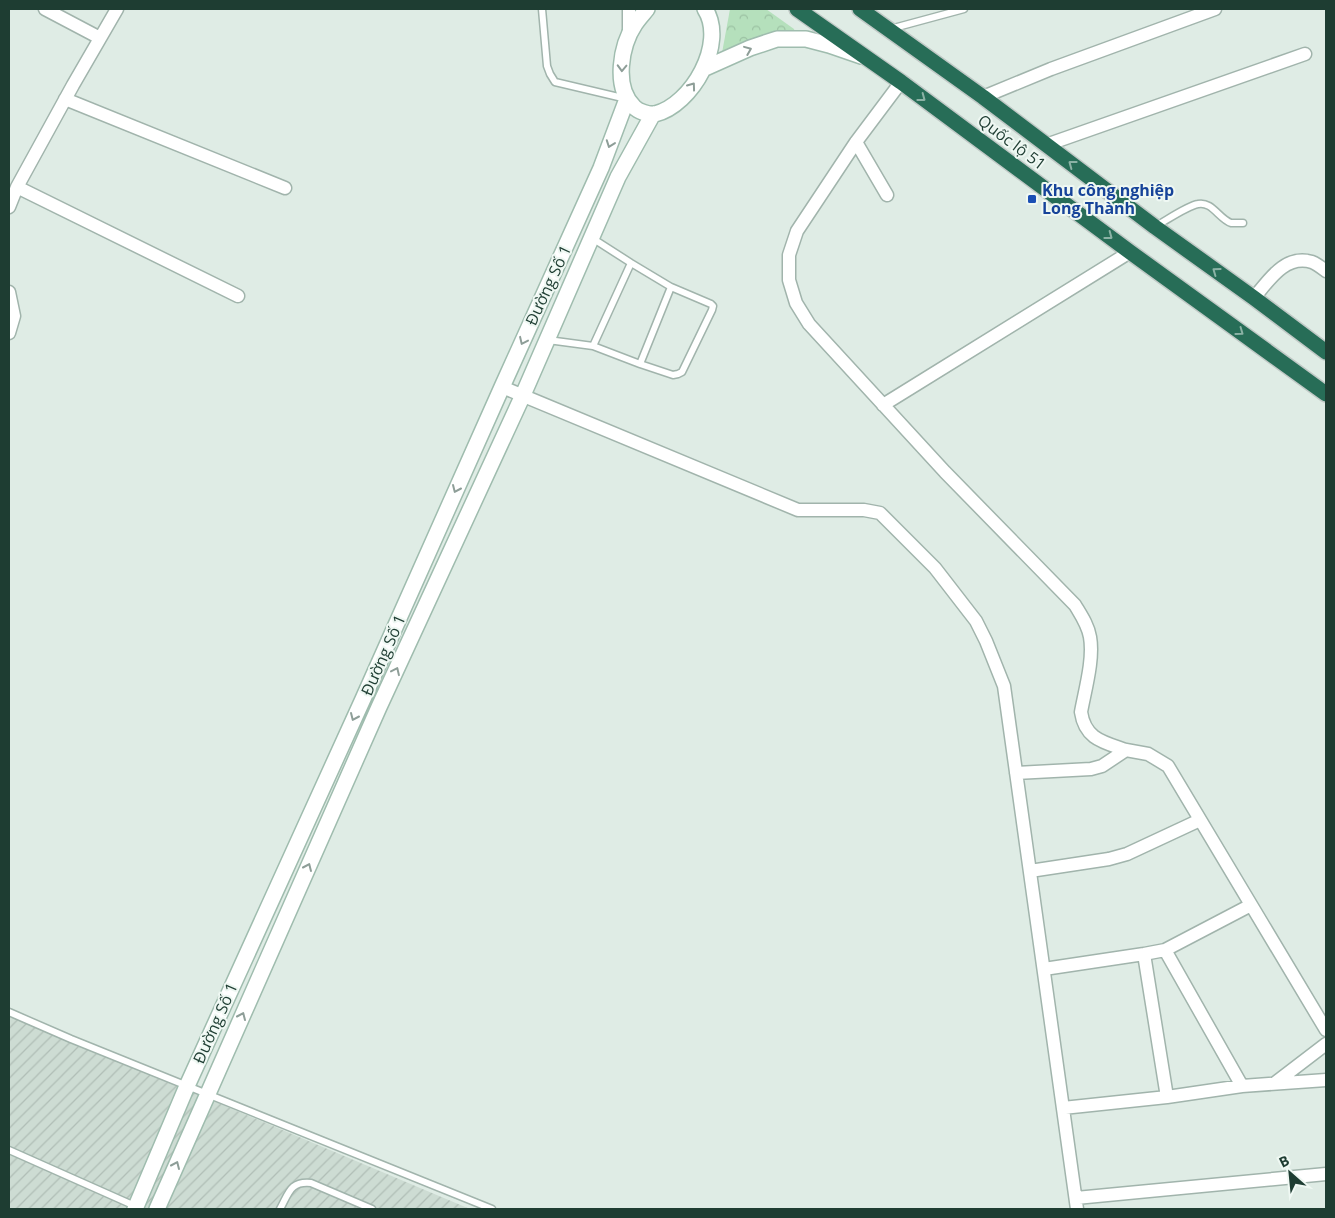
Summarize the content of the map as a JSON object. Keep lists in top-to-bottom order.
{
  "streets": {
    "highway": ["Quốc lộ 51"],
    "street": ["Đường Số 1"]
  },
  "places": {
    "transit": ["Khu công nghiệp Long Thành"]
  },
  "north": "top left"
}
